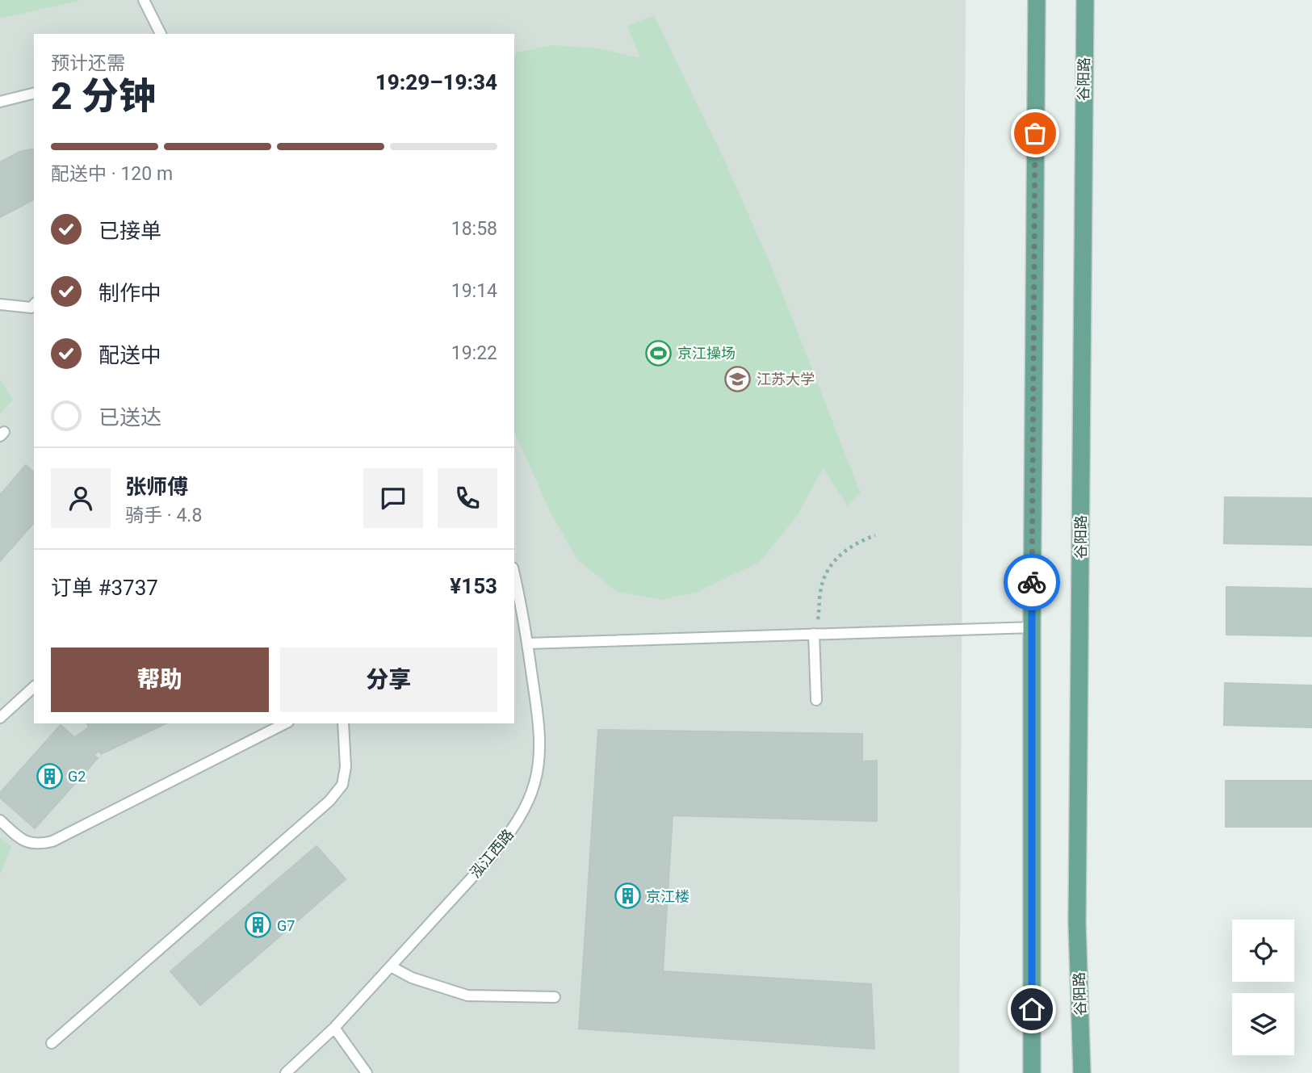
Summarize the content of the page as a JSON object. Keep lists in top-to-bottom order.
{
  "streets": {
    "main road": ["谷阳路"],
    "lane": ["泓江西路"]
  },
  "places": {
    "sports": ["京江操场"],
    "school or university": ["江苏大学"],
    "building": ["G2", "京江楼", "G7"]
  },
  "page": {
    "heading": ["2 分钟", "预计还需", "19:29–19:34"],
    "panel": [
      "张师傅",
      "骑手 · 4.8",
      "订单 #3737",
      "¥153"
    ],
    "bar": "配送中 · 120 m",
    "list": [
      ["已接单", "18:58"],
      ["制作中", "19:14"],
      ["配送中", "19:22"],
      "已送达"
    ],
    "buttons": ["帮助", "分享"]
  }
}
